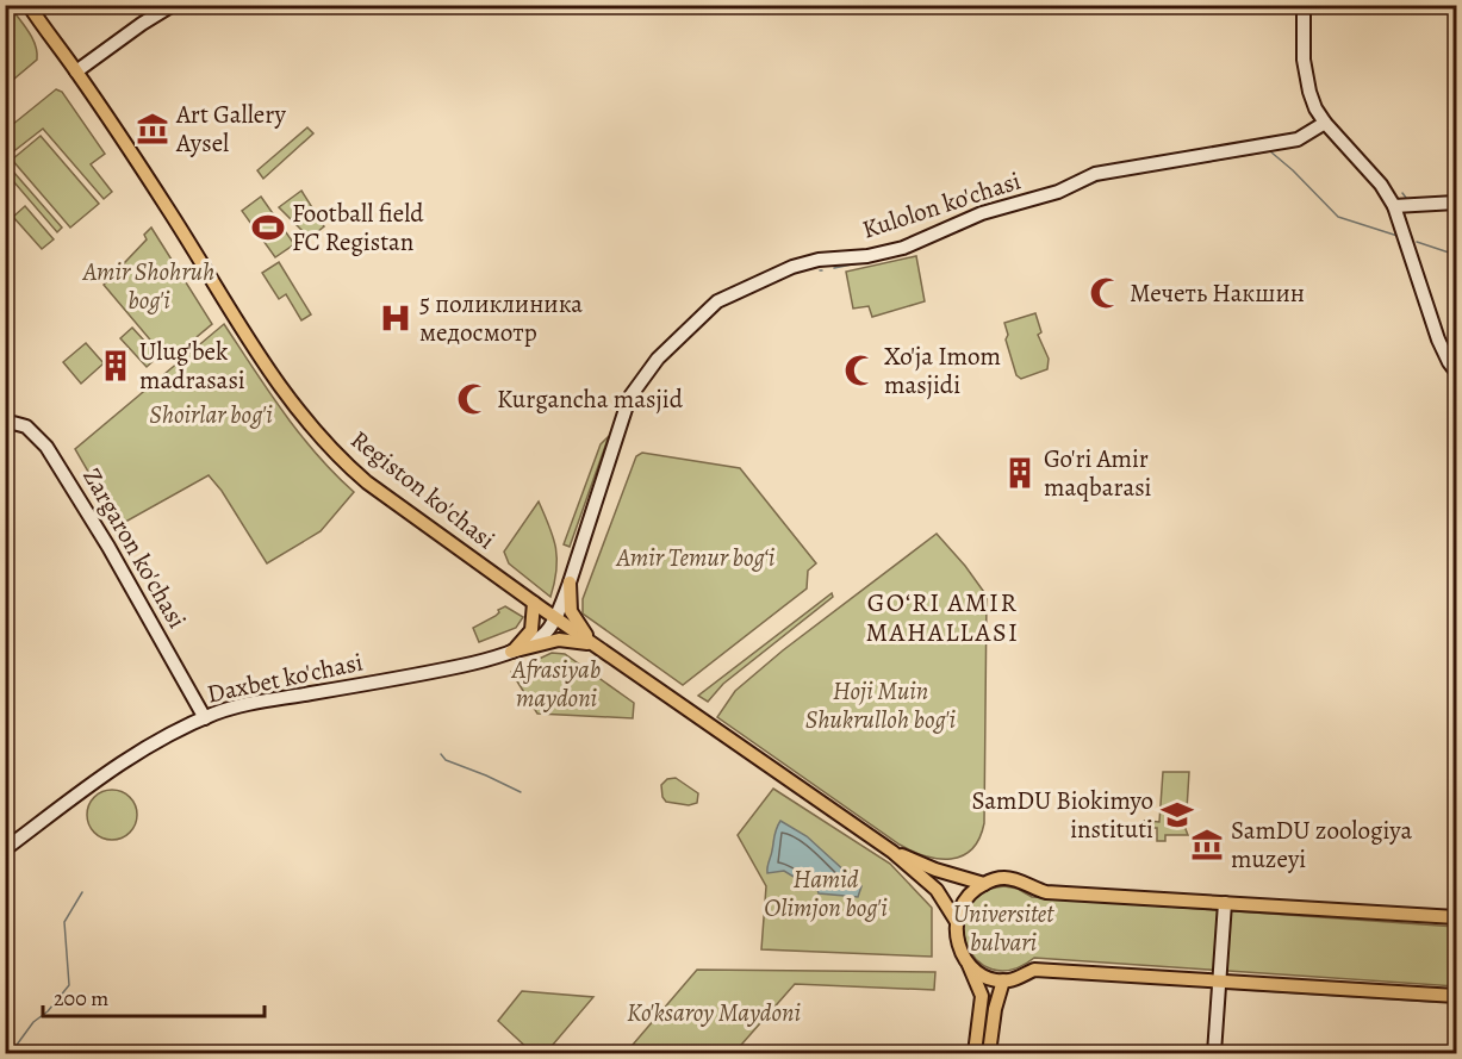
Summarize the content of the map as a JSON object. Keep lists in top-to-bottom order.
{
  "streets": {
    "main road": [
      "Kulolon ko'chasi",
      "Registon ko'chasi",
      "Zargaron ko'chasi",
      "Daxbet ko'chasi"
    ]
  },
  "crossings": [
    ["Kulolon ko'chasi", "Registon ko'chasi"],
    ["Kulolon ko'chasi", "Daxbet ko'chasi"],
    ["Registon ko'chasi", "Daxbet ko'chasi"],
    ["Zargaron ko'chasi", "Daxbet ko'chasi"]
  ],
  "districts": ["GO‘RI AMIR MAHALLASI"],
  "parks": [
    "Amir Shohruh bog'i",
    "Shoirlar bog'i",
    "Amir Temur bog‘i",
    "Afrasiyab maydoni",
    "Hoji Muin Shukrulloh bog'i",
    "Hamid Olimjon bog'i",
    "Universitet bulvari",
    "Ko'ksaroy Maydoni"
  ],
  "places": {
    "museum": ["Art Gallery Aysel", "SamDU zoologiya muzeyi"],
    "sports": ["Football field FC Registan"],
    "mosque": ["Мечеть Накшин", "Xo'ja Imom masjidi", "Kurgancha masjid"],
    "hospital": ["5 поликлиника медосмотр"],
    "building": ["Ulug'bek mаdrаsasi", "Go'ri Amir maqbarasi"],
    "school or university": ["SamDU Biokimyo instituti"]
  },
  "scale_bar": "200 m"
}
